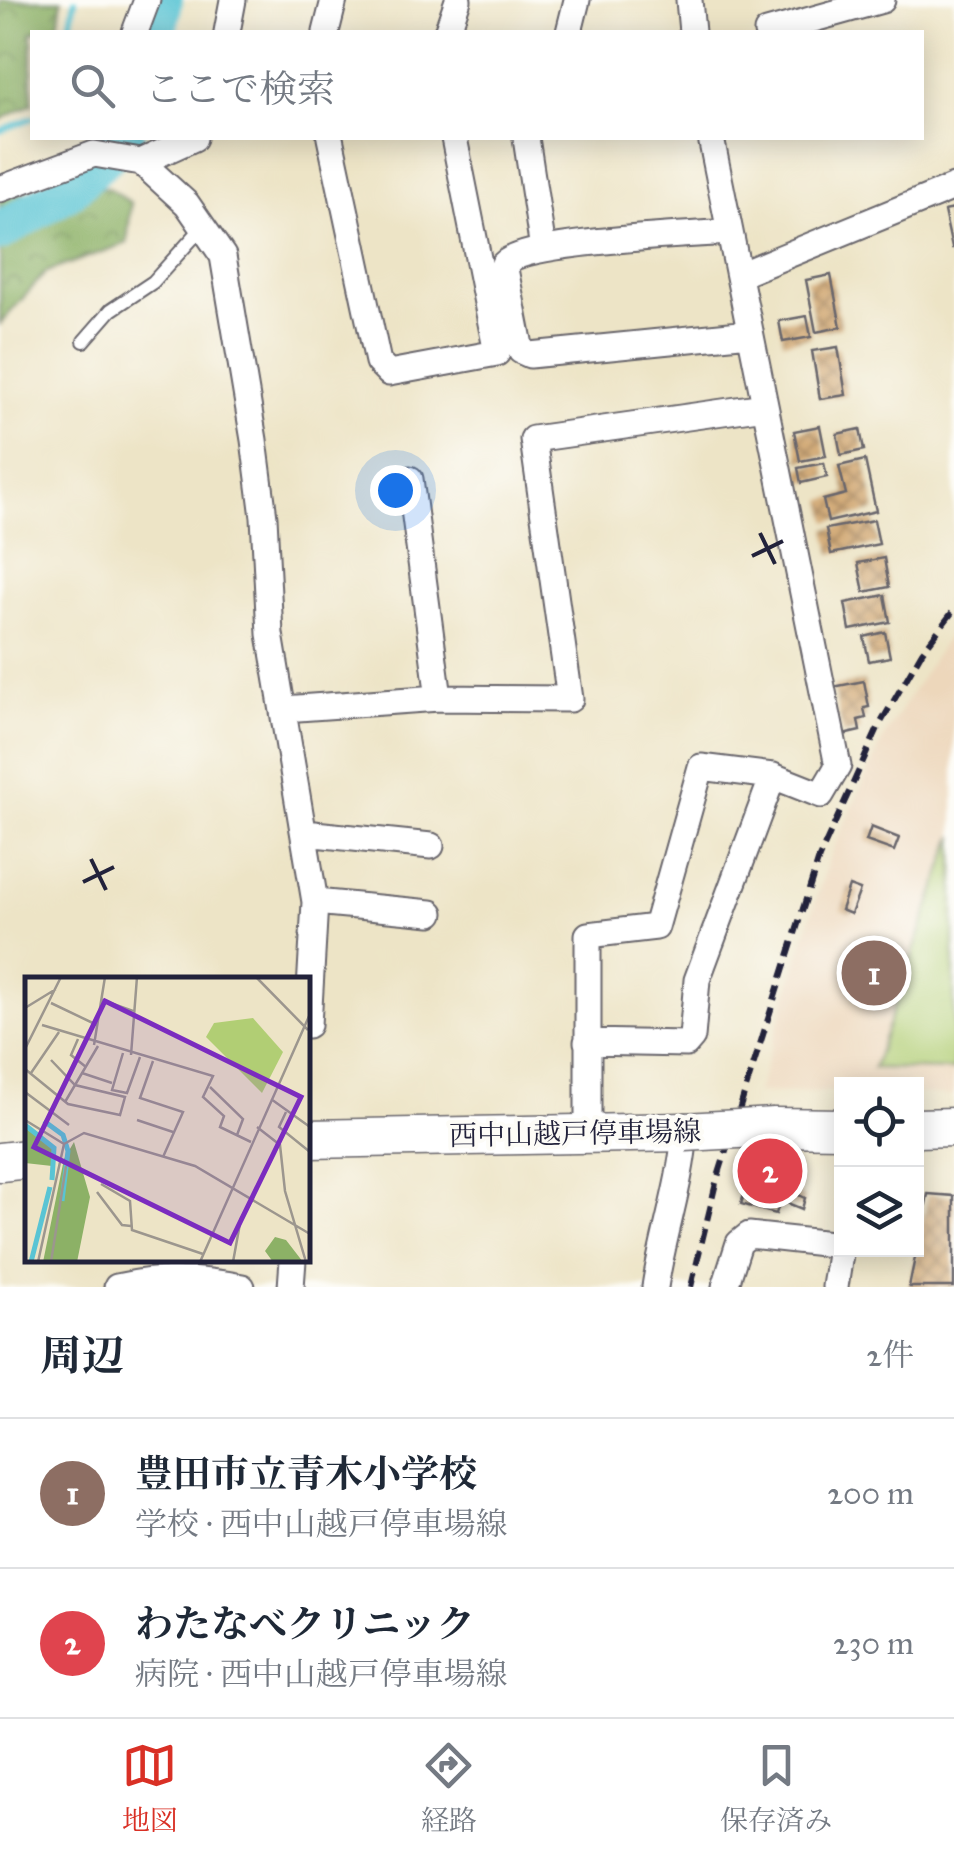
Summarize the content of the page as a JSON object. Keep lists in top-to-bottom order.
{
  "streets": {
    "main road": ["西中山越戸停車場線"]
  },
  "page": {
    "search": "ここで検索",
    "pins": ["1", "2"],
    "heading": ["周辺", "2件"],
    "list": [
      {
        "mark": "1",
        "name": "豊田市立青木小学校",
        "note": "学校 · 西中山越戸停車場線",
        "value": "200 m"
      },
      {
        "mark": "2",
        "name": "わたなべクリニック",
        "note": "病院 · 西中山越戸停車場線",
        "value": "230 m"
      }
    ],
    "nav": ["地図", "経路", "保存済み"]
  }
}
